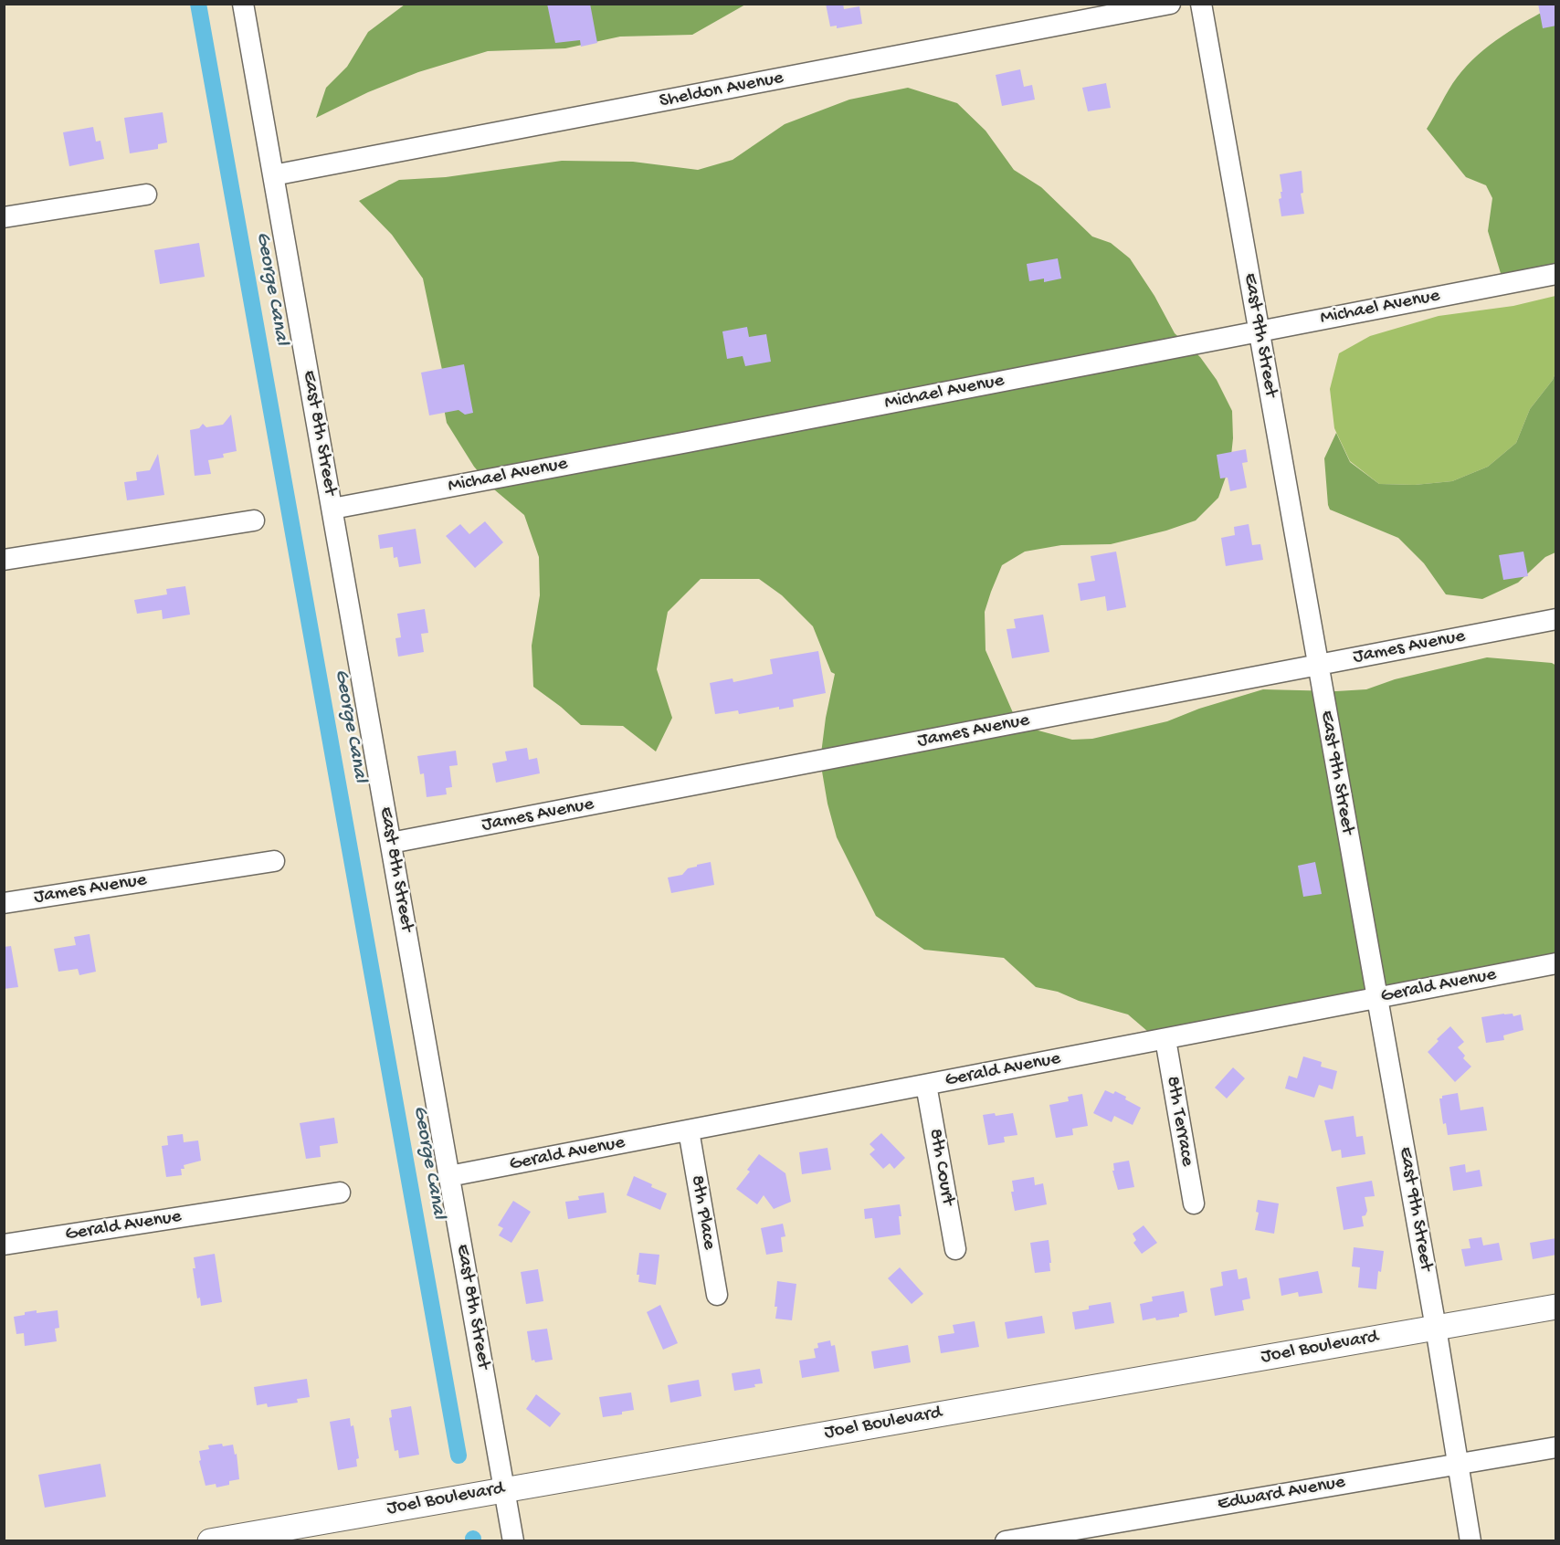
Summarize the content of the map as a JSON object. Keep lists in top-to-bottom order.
{
  "streets": {
    "main road": ["Joel Boulevard"],
    "street": [
      "Sheldon Avenue",
      "Michael Avenue",
      "East 9th Street",
      "East 8th Street",
      "James Avenue",
      "Gerald Avenue",
      "8th Terrace",
      "8th Court",
      "8th Place",
      "Edward Avenue"
    ]
  },
  "crossings": [
    ["Sheldon Avenue", "East 8th Street"],
    ["Michael Avenue", "East 9th Street"],
    ["Michael Avenue", "East 8th Street"],
    ["East 9th Street", "James Avenue"],
    ["East 9th Street", "Gerald Avenue"],
    ["East 9th Street", "Joel Boulevard"],
    ["East 9th Street", "Edward Avenue"],
    ["East 8th Street", "James Avenue"],
    ["East 8th Street", "Gerald Avenue"],
    ["East 8th Street", "Joel Boulevard"],
    ["Gerald Avenue", "8th Terrace"],
    ["Gerald Avenue", "8th Court"],
    ["Gerald Avenue", "8th Place"]
  ],
  "water": ["George Canal"]
}
